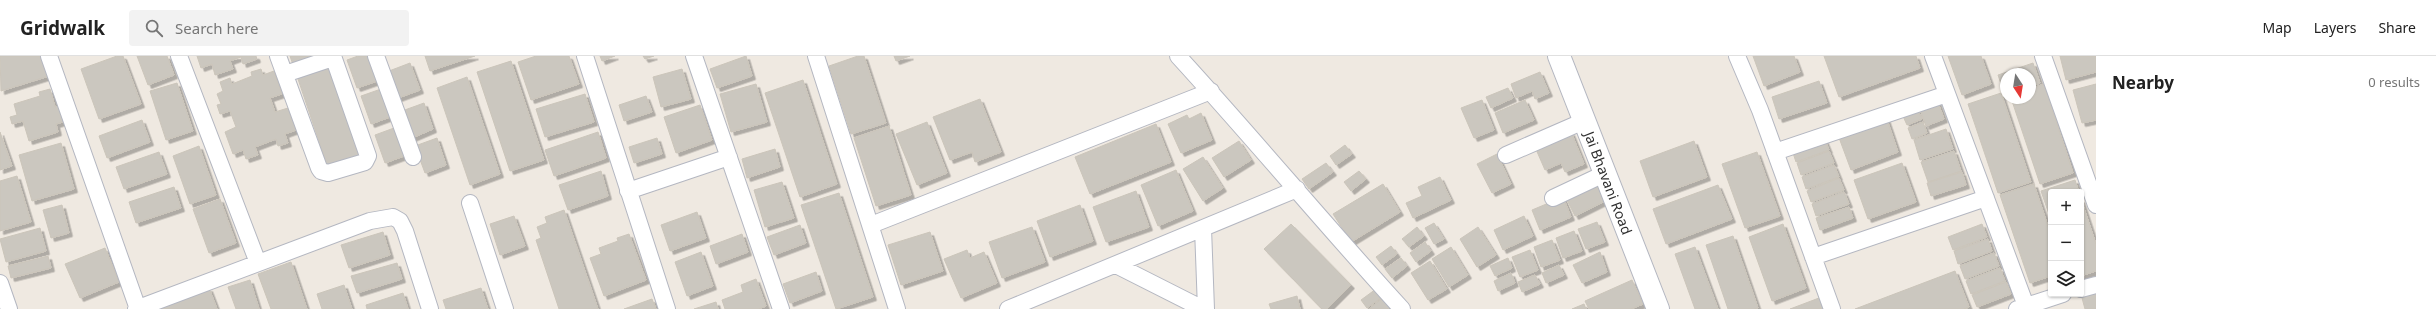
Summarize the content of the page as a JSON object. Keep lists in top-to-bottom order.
{
  "streets": {
    "street": ["Jai Bhavani Road"]
  },
  "north": "bottom",
  "page": {
    "header": "Gridwalk",
    "search": "Search here",
    "nav": ["Map", "Layers", "Share"],
    "heading": ["Nearby", "0 results"],
    "map_buttons": ["+", "−"]
  }
}
